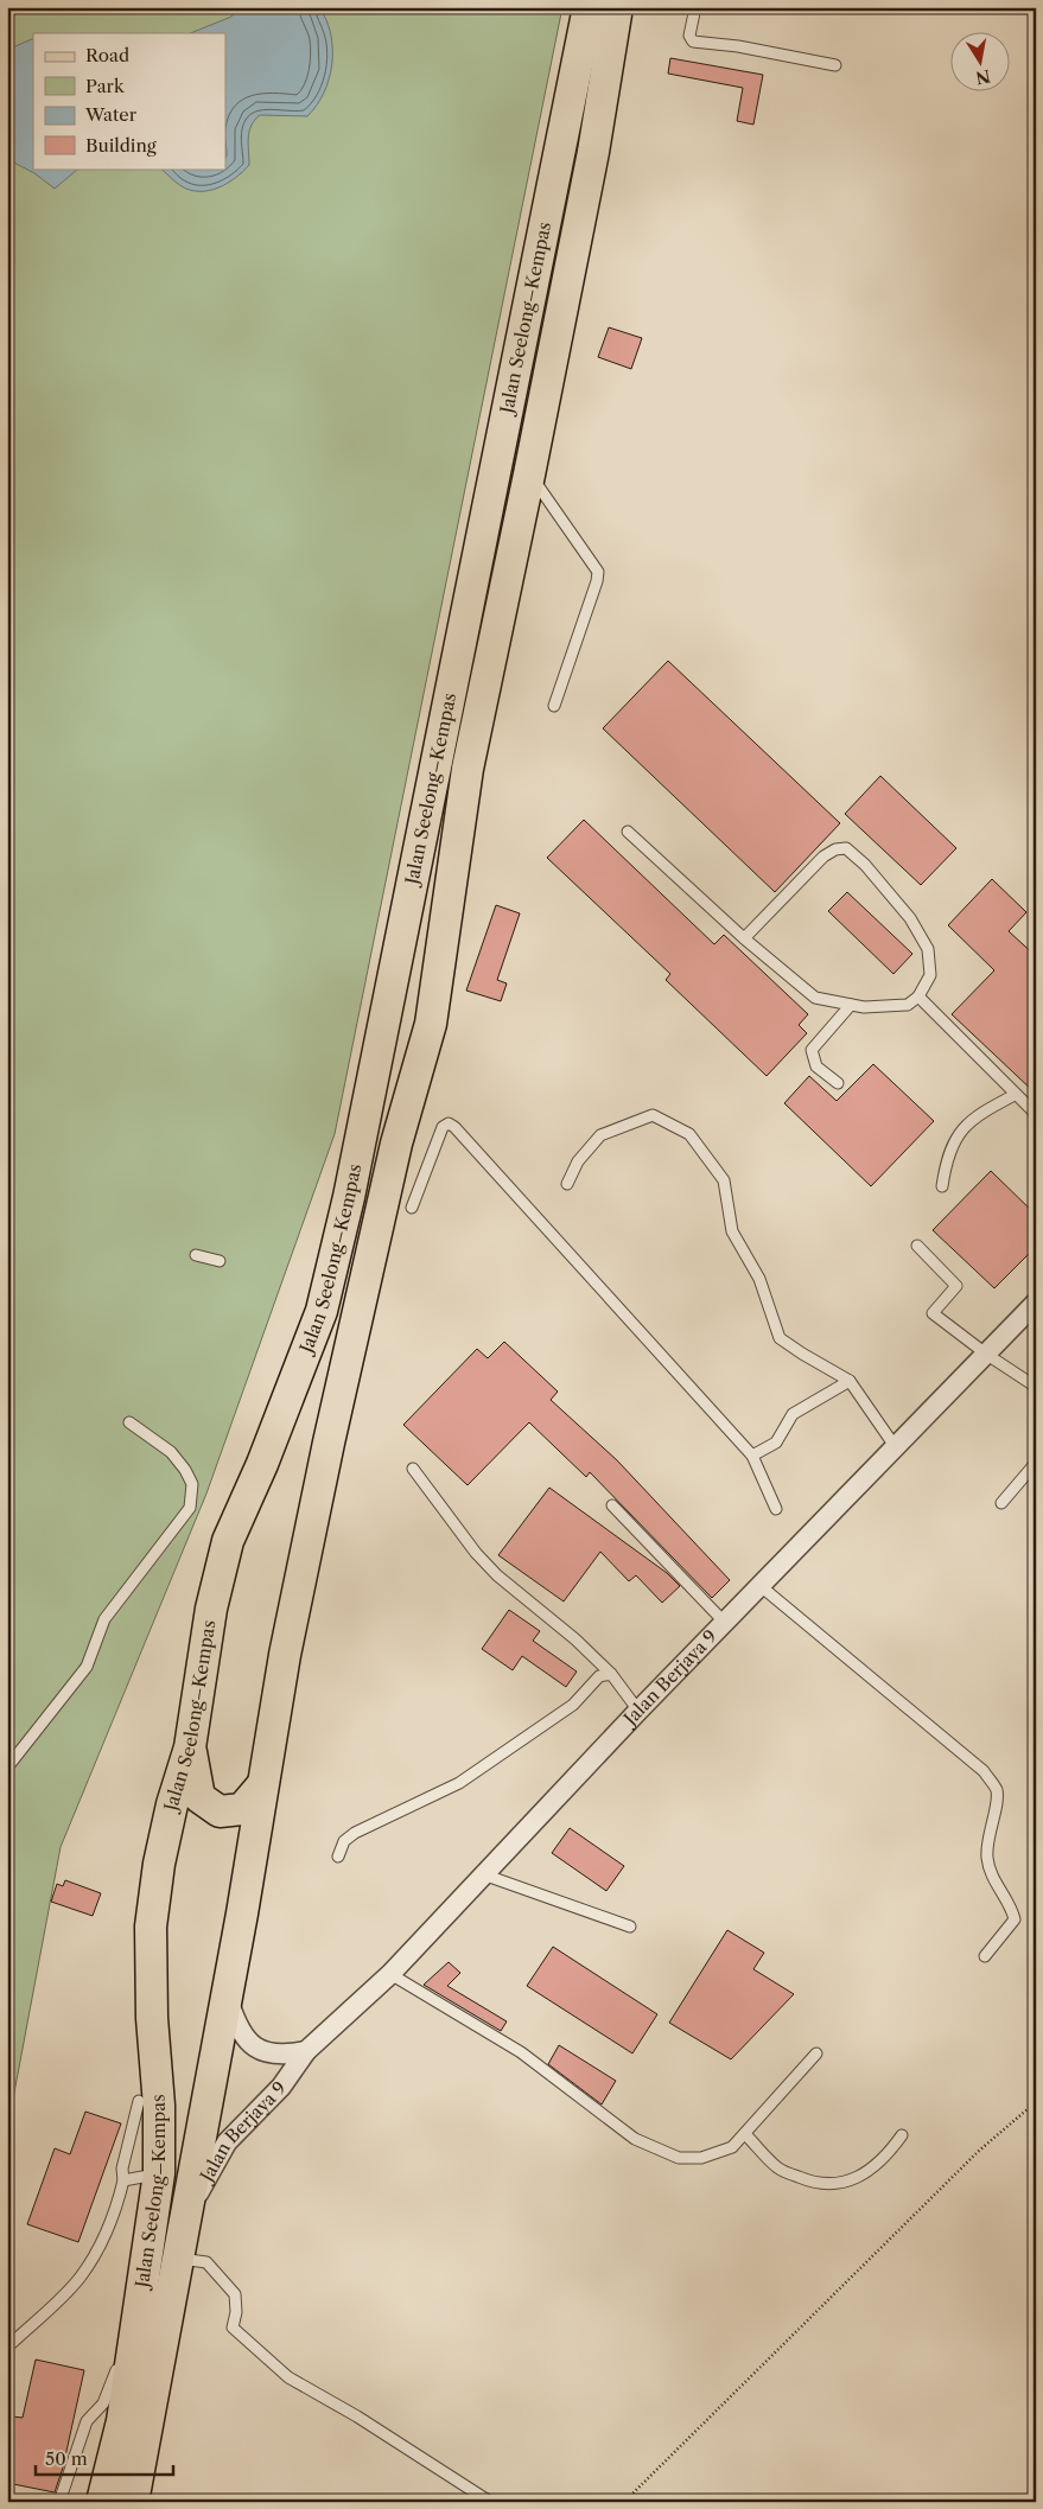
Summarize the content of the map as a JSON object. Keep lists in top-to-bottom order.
{
  "streets": {
    "main road": ["Jalan Seelong–Kempas"],
    "street": ["Jalan Berjaya 9"]
  },
  "crossings": [
    ["Jalan Seelong–Kempas", "Jalan Berjaya 9"]
  ],
  "legend": [
    "Road",
    "Park",
    "Water",
    "Building"
  ],
  "scale_bar": "50 m",
  "north": "bottom"
}
